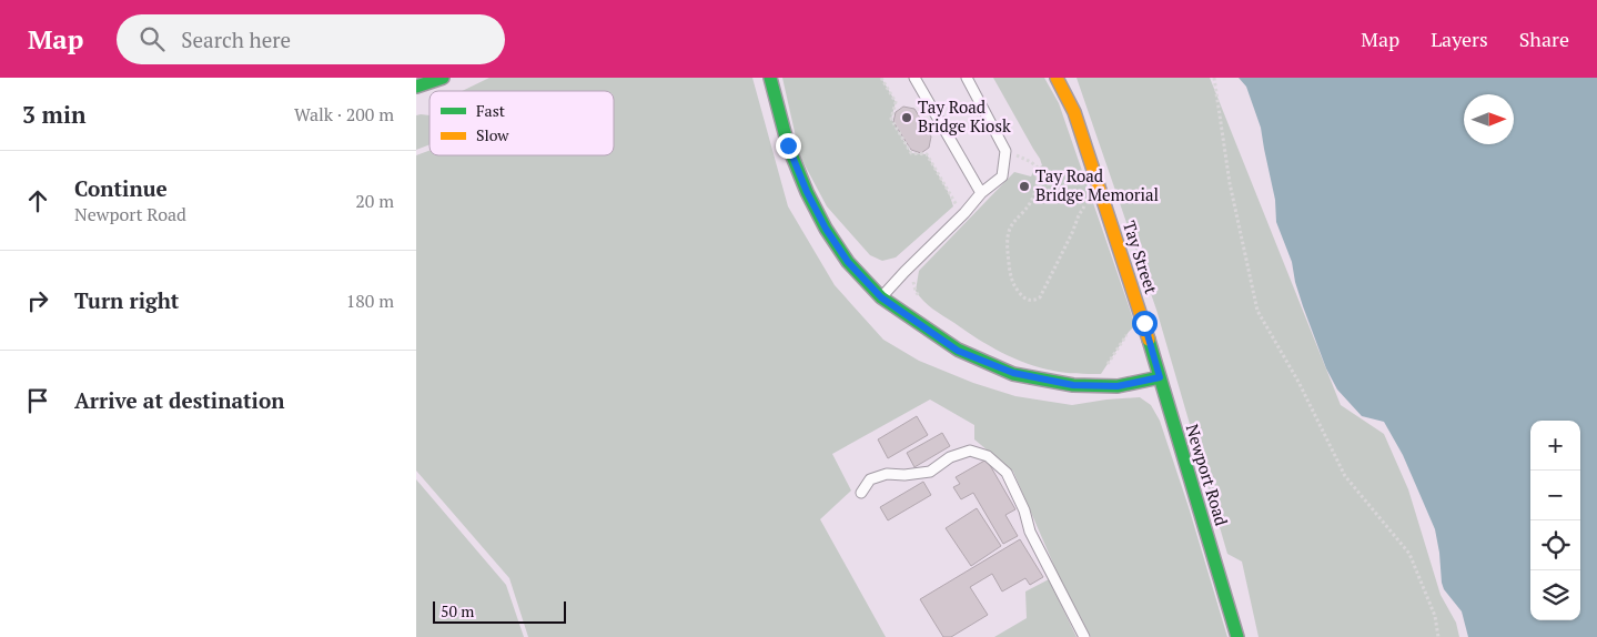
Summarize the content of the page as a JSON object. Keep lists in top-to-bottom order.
{
  "streets": {
    "main road": ["Tay Street", "Newport Road"]
  },
  "crossings": [
    ["Tay Street", "Newport Road"]
  ],
  "places": ["Tay Road Bridge Kiosk", "Tay Road Bridge Memorial"],
  "legend": ["Fast", "Slow"],
  "scale_bar": "50 m",
  "north": "right",
  "page": {
    "header": "Map",
    "search": "Search here",
    "nav": ["Map", "Layers", "Share"],
    "heading": ["3 min", "Walk · 200 m"],
    "list": [
      ["Continue", "Newport Road", "20 m"],
      ["Turn right", "180 m"],
      "Arrive at destination"
    ],
    "map_buttons": ["+", "−"],
    "scale": "50 m"
  }
}
